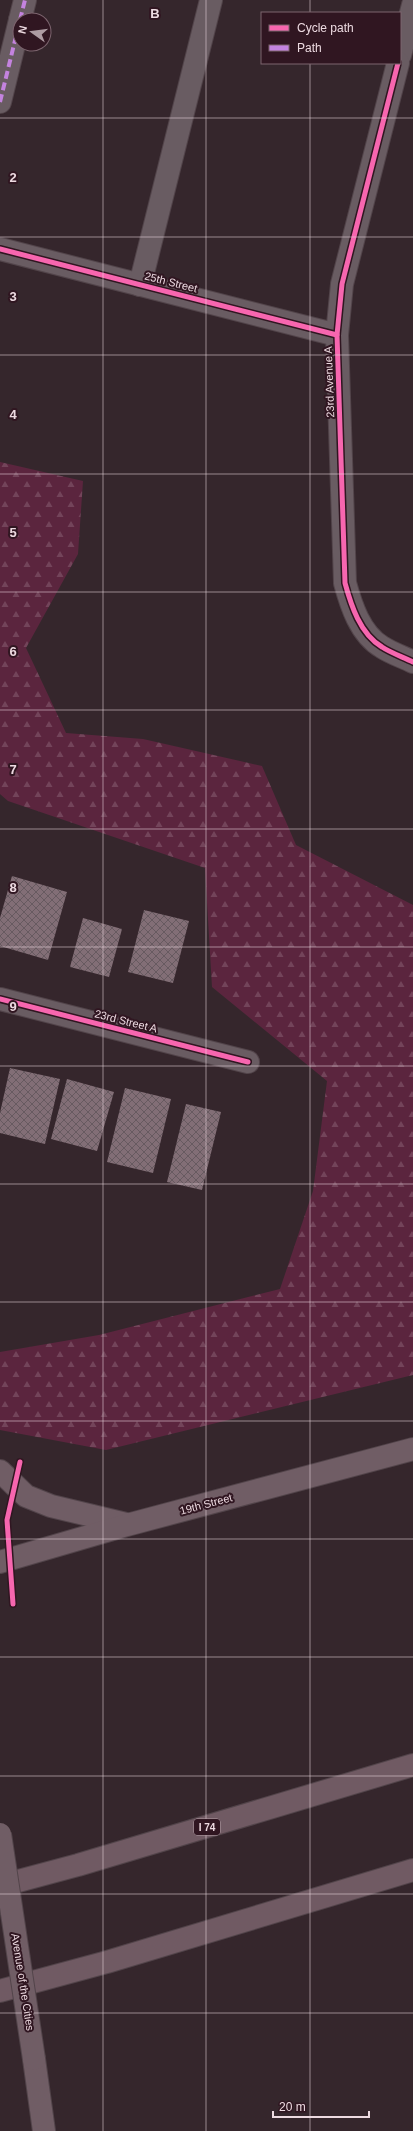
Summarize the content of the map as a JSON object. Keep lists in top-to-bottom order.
{
  "streets": {
    "highway": ["I 74"],
    "main road": ["19th Street", "Avenue of the Cities"],
    "street": ["25th Street", "23rd Avenue A", "23rd Street A"]
  },
  "crossings": [
    ["25th Street", "23rd Avenue A"]
  ],
  "legend": ["Cycle path", "Path"],
  "scale_bar": "20 m",
  "north": "left",
  "grid": {
    "columns": ["B"],
    "rows": [
      "2",
      "3",
      "4",
      "5",
      "6",
      "7",
      "8",
      "9"
    ]
  }
}
